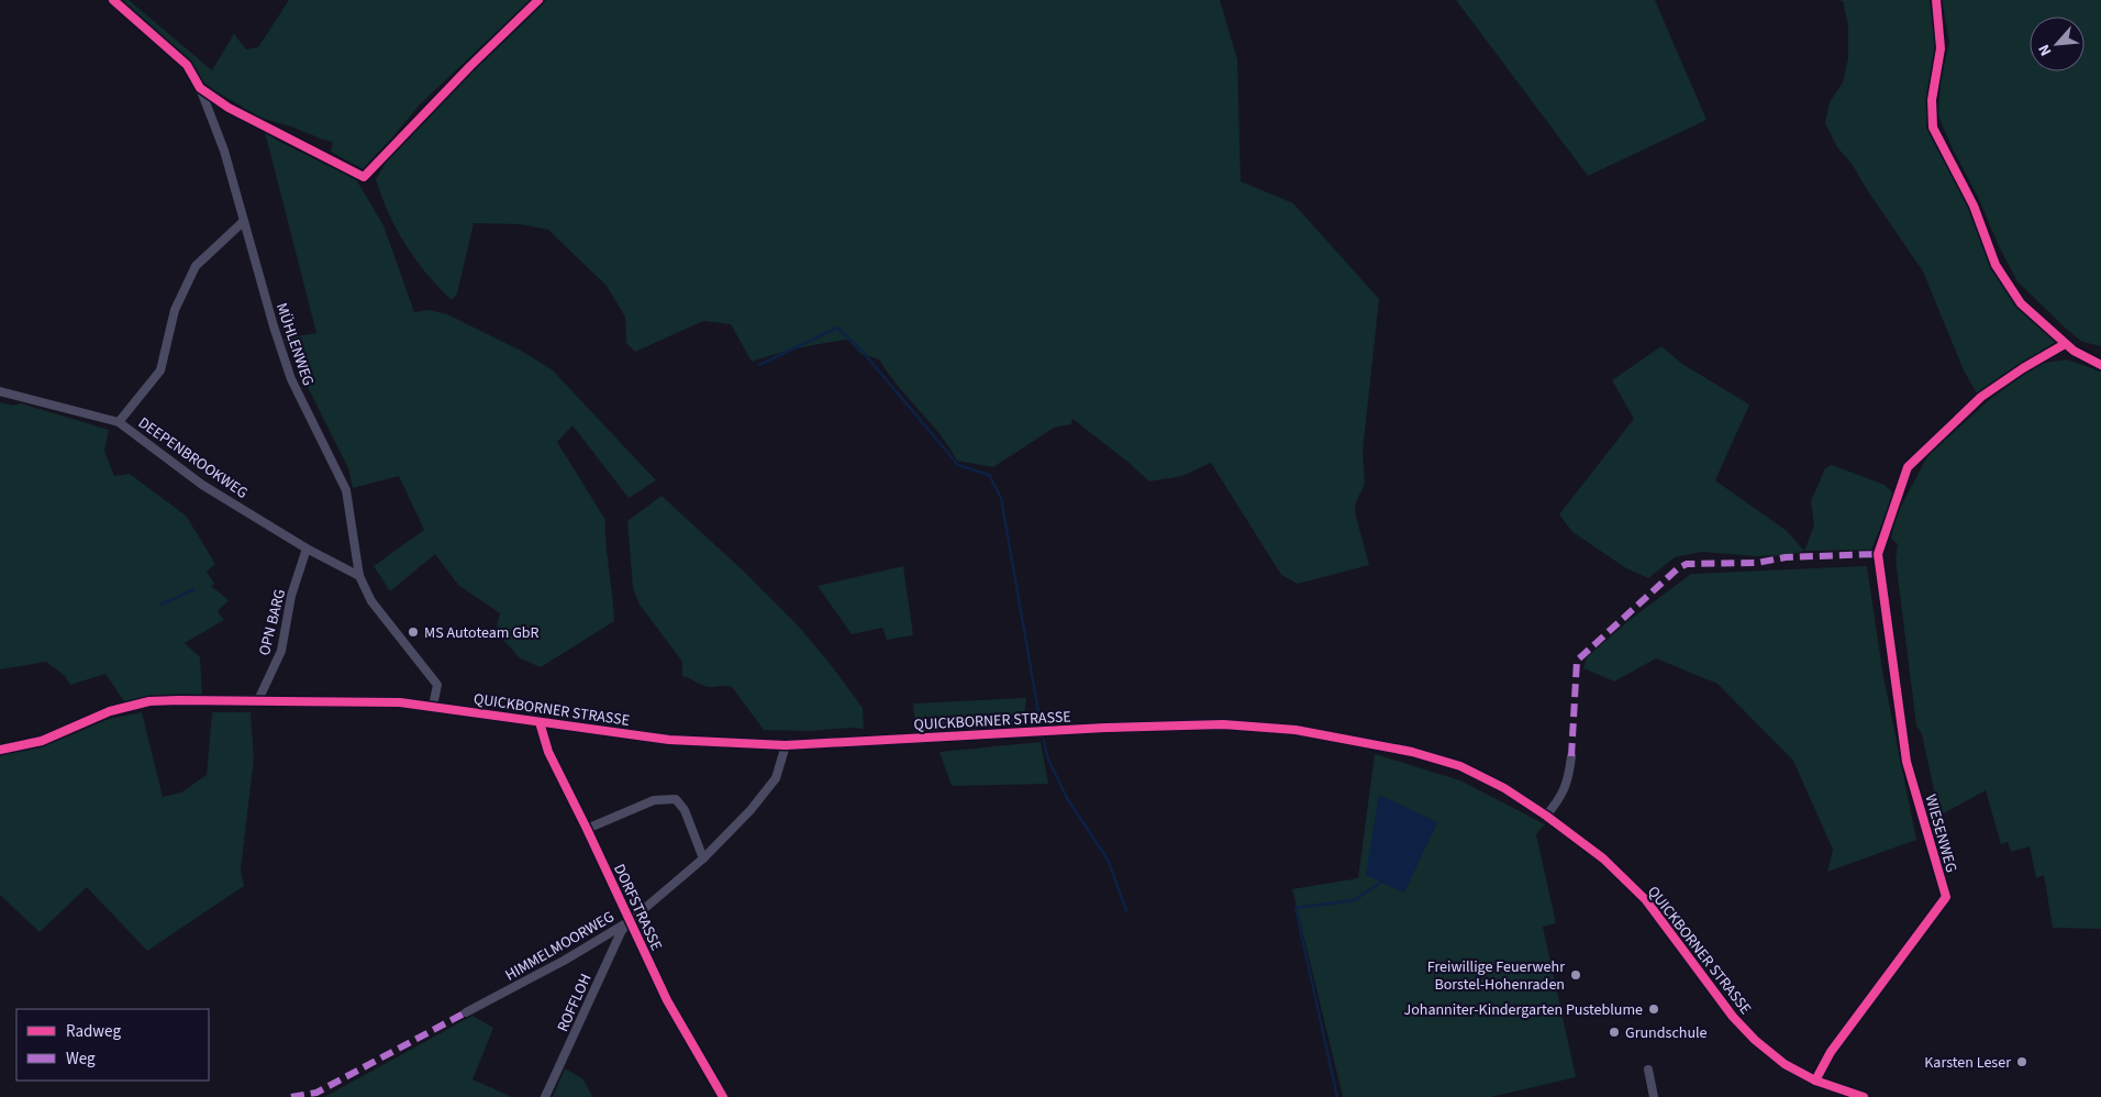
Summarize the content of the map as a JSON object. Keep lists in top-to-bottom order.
{
  "streets": {
    "main road": ["QUICKBORNER STRASSE"],
    "street": [
      "MÜHLENWEG",
      "DEEPENBROOKWEG",
      "OPN BARG",
      "WIESENWEG",
      "DORFSTRASSE",
      "HIMMELMOORWEG",
      "ROFFLOH"
    ]
  },
  "crossings": [
    ["MÜHLENWEG", "DEEPENBROOKWEG"],
    ["MÜHLENWEG", "QUICKBORNER STRASSE"],
    ["DEEPENBROOKWEG", "OPN BARG"],
    ["OPN BARG", "QUICKBORNER STRASSE"],
    ["QUICKBORNER STRASSE", "WIESENWEG"],
    ["QUICKBORNER STRASSE", "DORFSTRASSE"],
    ["QUICKBORNER STRASSE", "HIMMELMOORWEG"],
    ["DORFSTRASSE", "HIMMELMOORWEG"],
    ["DORFSTRASSE", "ROFFLOH"],
    ["HIMMELMOORWEG", "ROFFLOH"]
  ],
  "places": [
    "MS Autoteam GbR",
    "Freiwillige Feuerwehr Borstel-Hohenraden",
    "Johanniter-Kindergarten Pusteblume",
    "Grundschule",
    "Karsten Leser"
  ],
  "legend": ["Radweg", "Weg"],
  "north": "bottom left"
}
